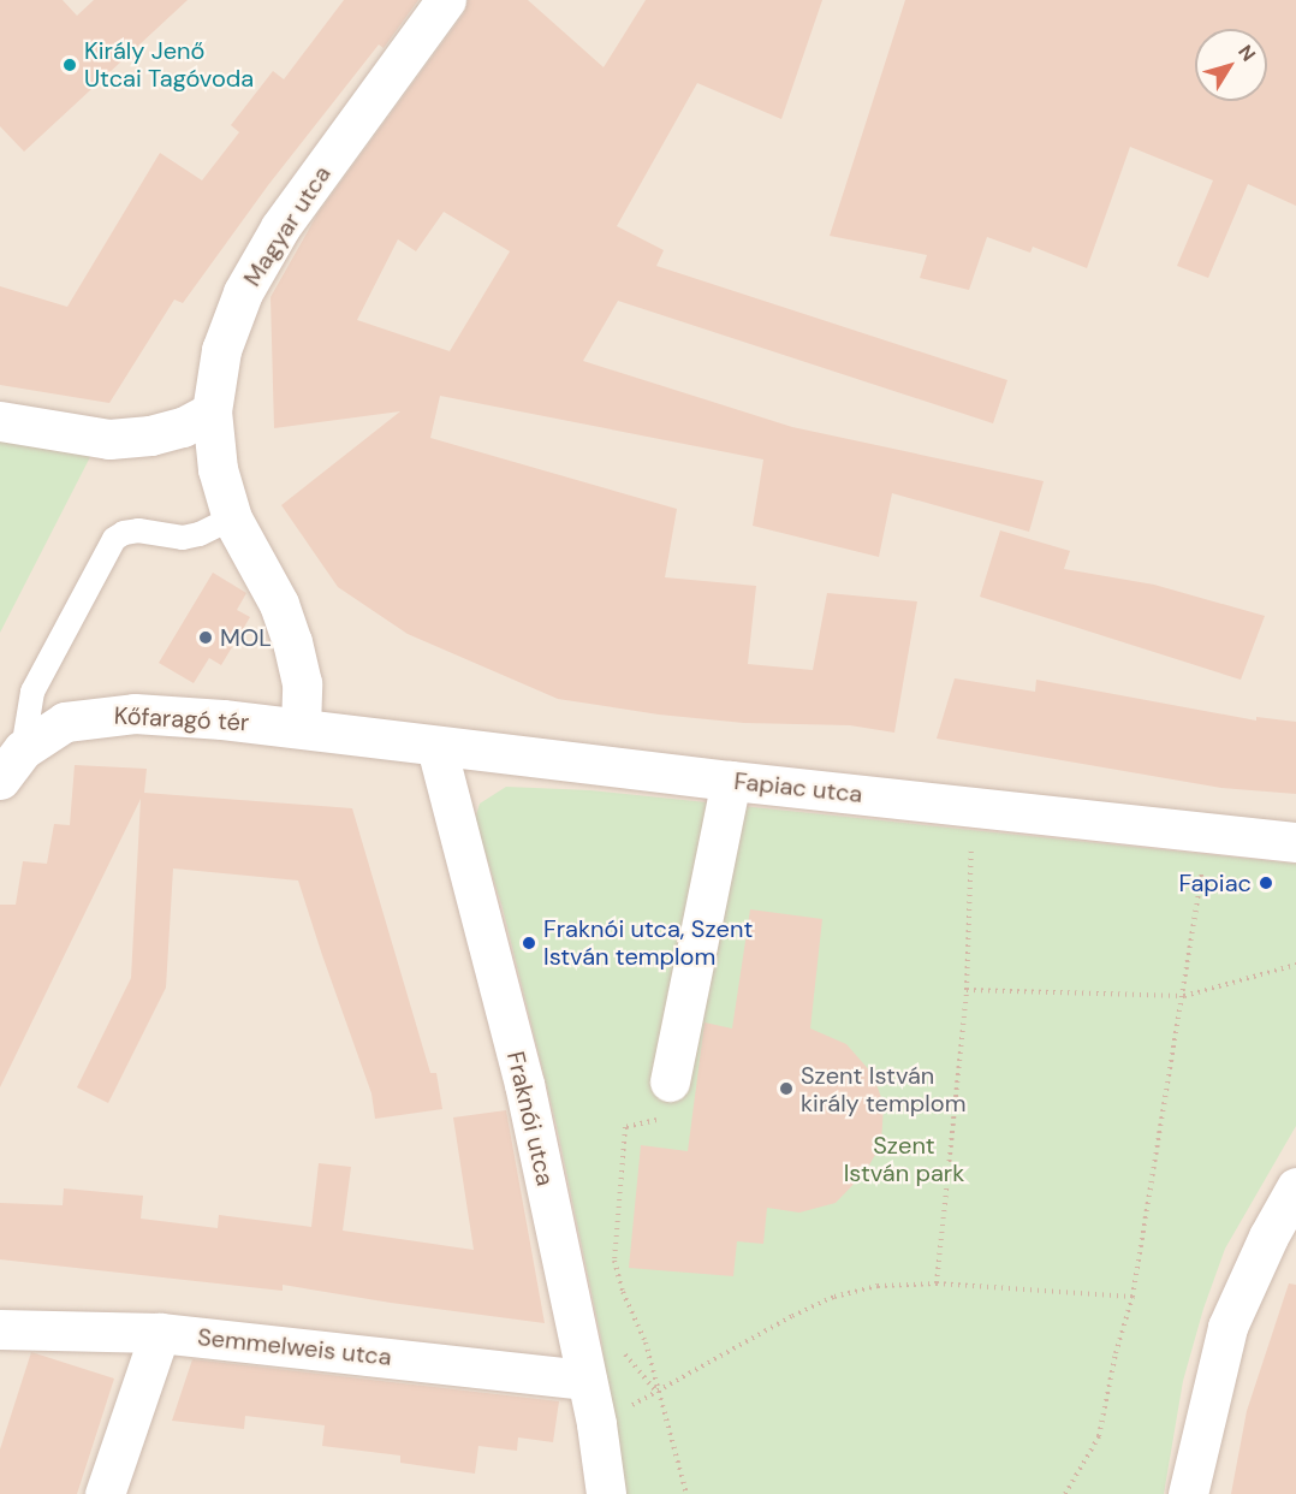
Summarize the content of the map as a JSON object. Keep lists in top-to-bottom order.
{
  "streets": {
    "street": [
      "Magyar utca",
      "Kőfaragó tér",
      "Fapiac utca",
      "Fraknói utca",
      "Semmelweis utca"
    ]
  },
  "crossings": [
    ["Magyar utca", "Kőfaragó tér"],
    ["Magyar utca", "Fapiac utca"],
    ["Kőfaragó tér", "Fapiac utca"],
    ["Fapiac utca", "Fraknói utca"],
    ["Fraknói utca", "Semmelweis utca"]
  ],
  "parks": ["Szent István park"],
  "places": [
    "Király Jenő Utcai Tagóvoda",
    "MOL",
    "Fapiac",
    "Fraknói utca, Szent István templom",
    "Szent István király templom"
  ],
  "north": "top right"
}
